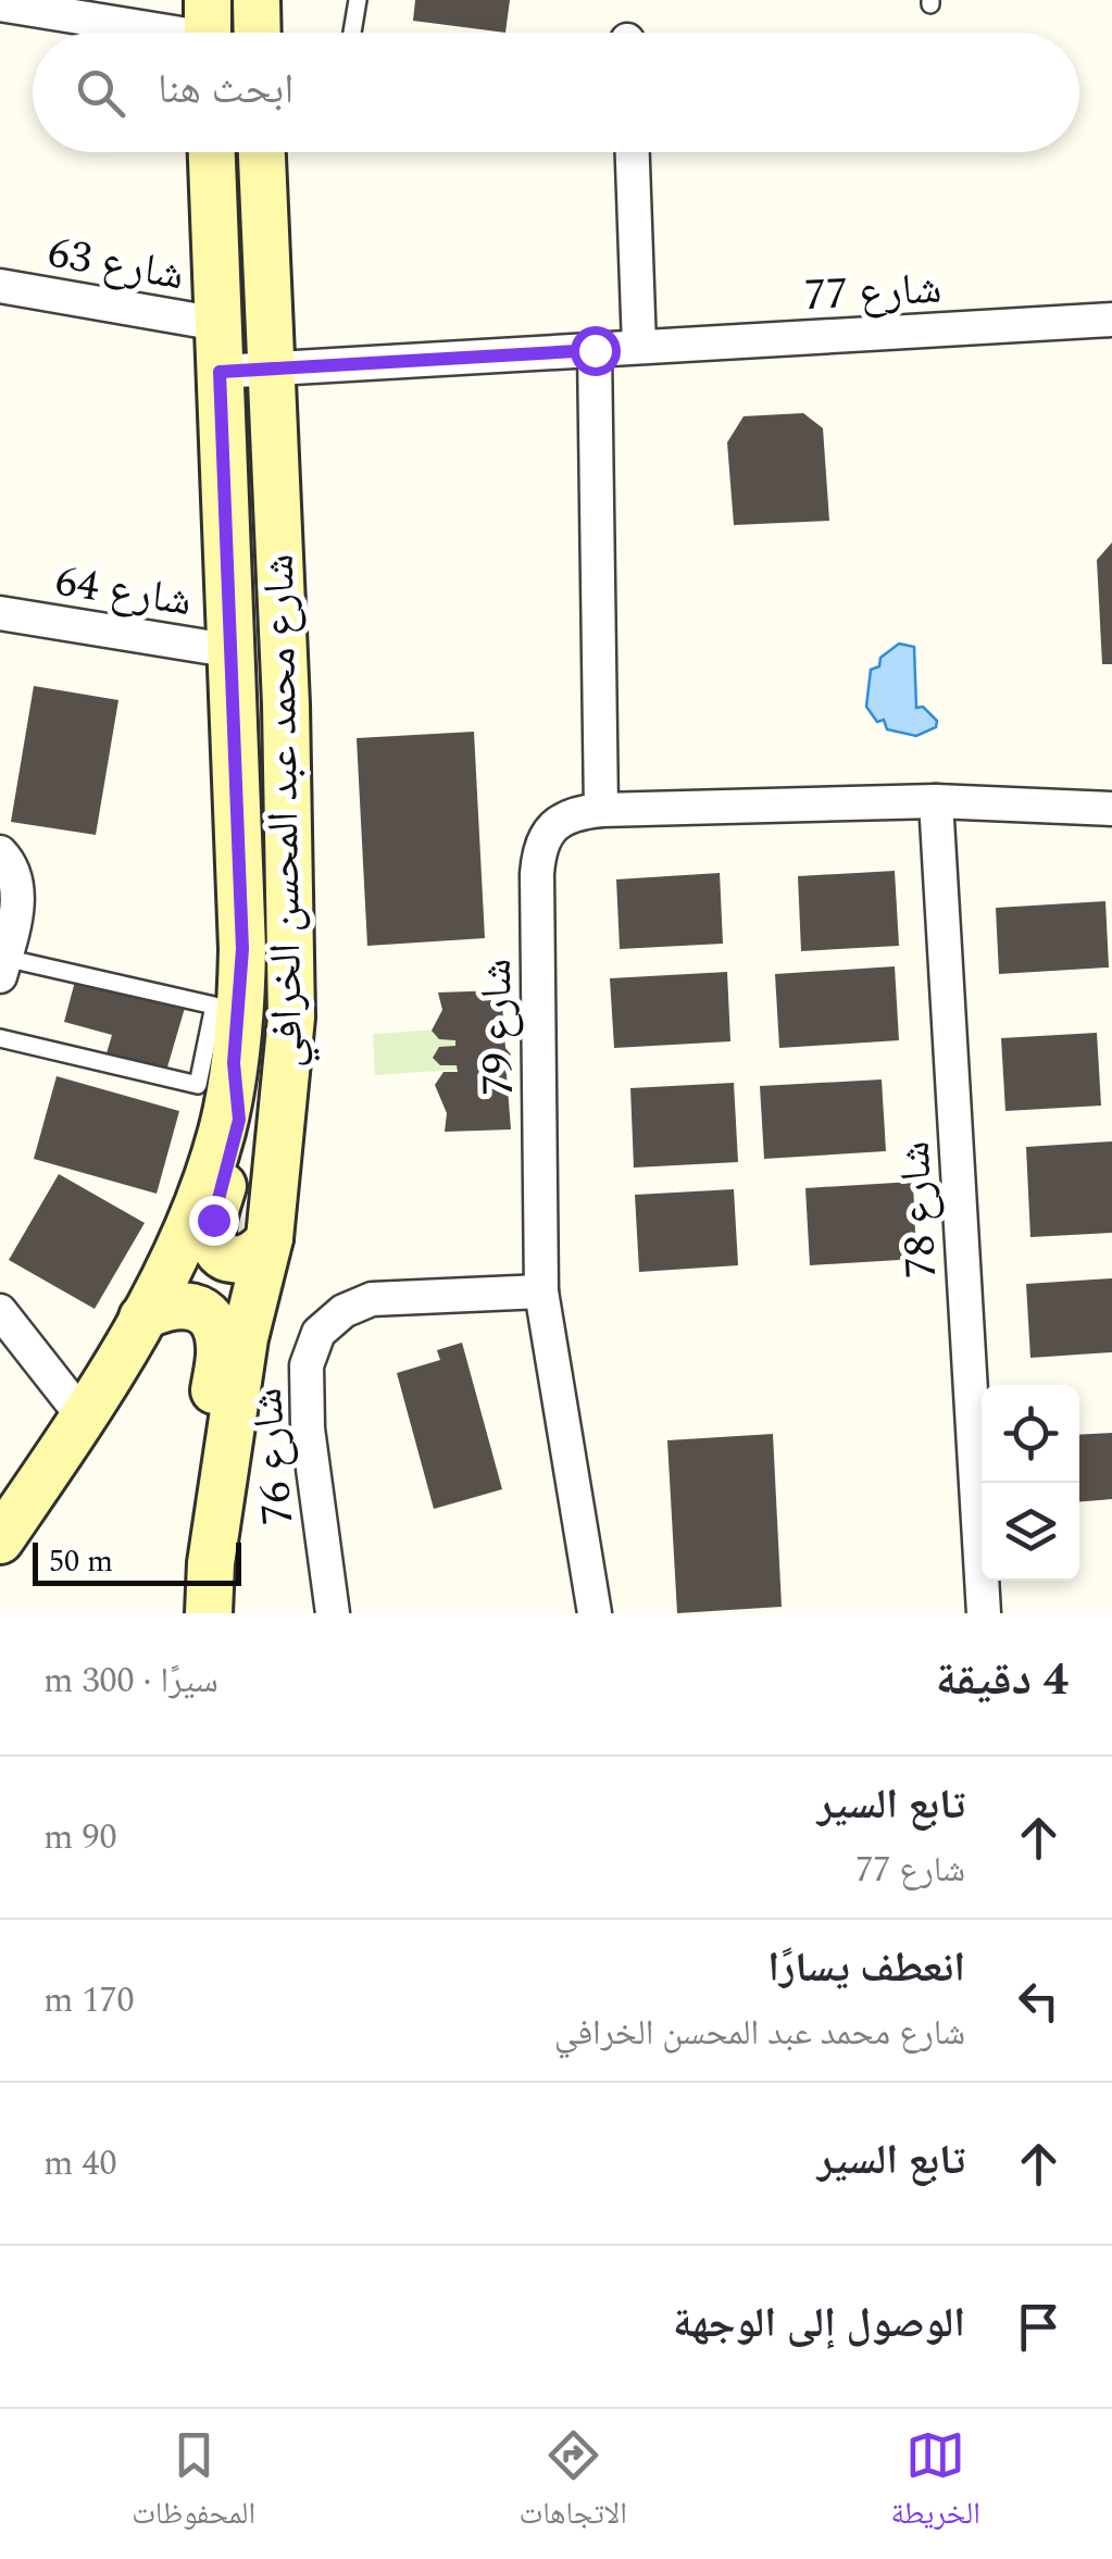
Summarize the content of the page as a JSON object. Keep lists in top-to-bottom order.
{
  "streets": {
    "main road": ["شارع محمد عبد المحسن الخرافي"],
    "street": [
      "شارع 63",
      "شارع 77",
      "شارع 64",
      "شارع 79",
      "شارع 78",
      "شارع 76"
    ]
  },
  "crossings": [
    ["شارع 63", "شارع محمد عبد المحسن الخرافي"],
    ["شارع 77", "شارع محمد عبد المحسن الخرافي"],
    ["شارع 64", "شارع محمد عبد المحسن الخرافي"],
    ["شارع 79", "شارع 78"],
    ["شارع 79", "شارع 76"]
  ],
  "scale_bar": "50 m",
  "page": {
    "search": "ابحث هنا",
    "scale": "50 m",
    "heading": ["4 دقيقة", "سيرًا · 300 m"],
    "list": [
      ["تابع السير", "شارع 77", "90 m"],
      ["انعطف يسارًا", "شارع محمد عبد المحسن الخرافي", "170 m"],
      ["تابع السير", "40 m"],
      "الوصول إلى الوجهة"
    ],
    "nav": ["الخريطة", "الاتجاهات", "المحفوظات"]
  }
}
